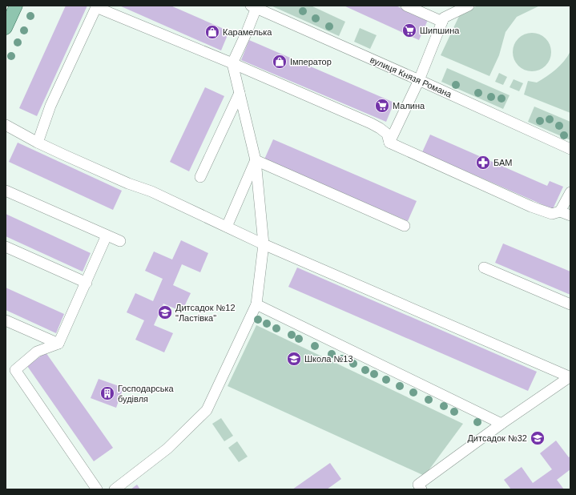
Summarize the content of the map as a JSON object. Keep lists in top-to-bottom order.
{
  "streets": {
    "street": ["вулиця Князя Романа"]
  },
  "places": {
    "supermarket": ["Шипшина", "Малина"],
    "shop": ["Карамелька", "Імператор"],
    "pharmacy": ["БАМ"],
    "school or university": ["Дитсадок №12 \"Ластівка\"", "Школа №13", "Дитсадок №32"],
    "building": ["Господарська будівля"]
  }
}
